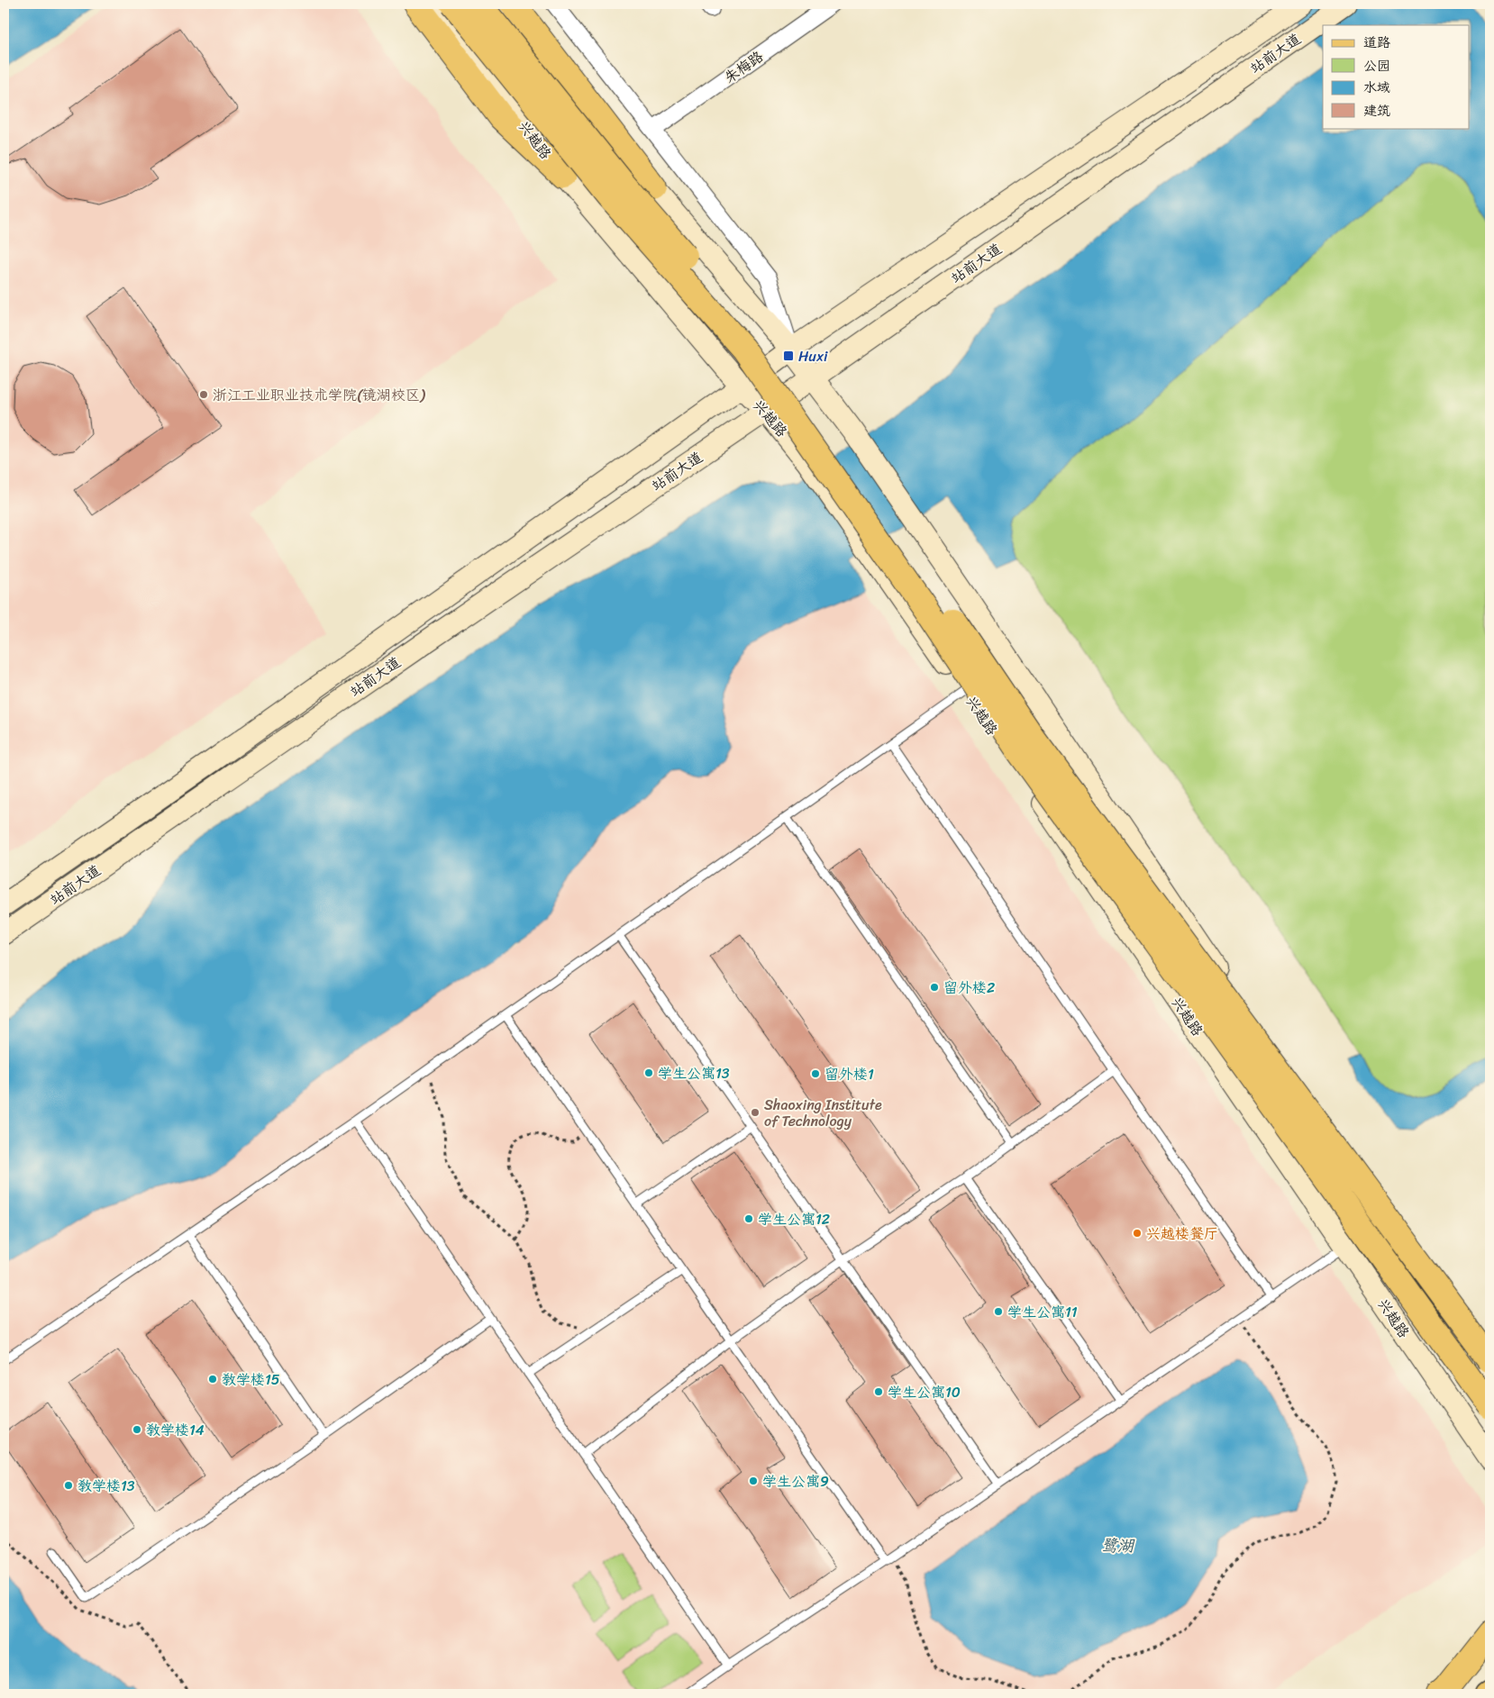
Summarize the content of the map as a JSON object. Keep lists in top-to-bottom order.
{
  "streets": {
    "main road": ["站前大道", "兴越路"],
    "street": ["朱梅路"]
  },
  "crossings": [
    ["站前大道", "兴越路"]
  ],
  "water": ["鹭湖"],
  "places": {
    "transit": ["Huxi"],
    "other": [
      "浙江工业职业技术学院(镜湖校区)",
      "留外楼2",
      "学生公寓13",
      "留外楼1",
      "Shaoxing Institute of Technology",
      "学生公寓12",
      "兴越楼餐厅",
      "学生公寓11",
      "教学楼15",
      "学生公寓10",
      "教学楼14",
      "学生公寓9",
      "教学楼13"
    ]
  },
  "legend": [
    "道路",
    "公园",
    "水域",
    "建筑"
  ]
}
